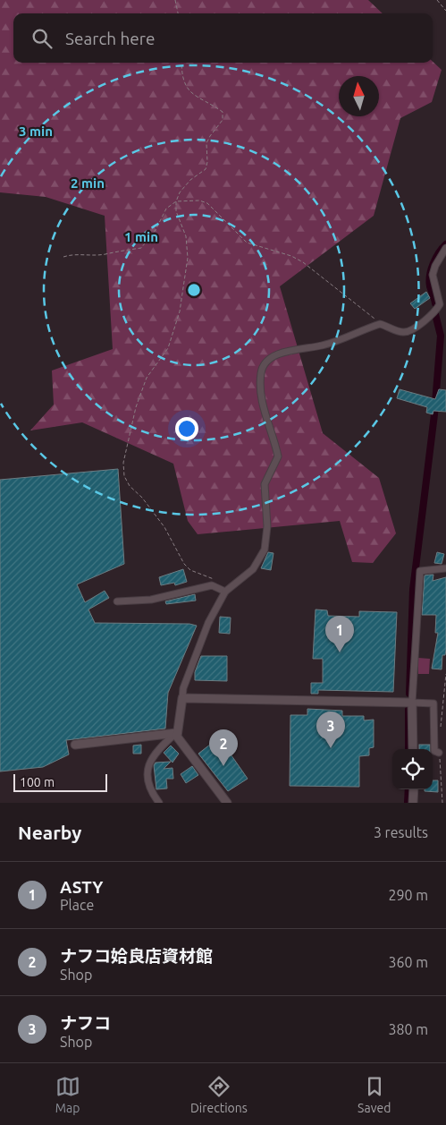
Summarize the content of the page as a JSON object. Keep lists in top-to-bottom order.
{
  "scale_bar": "100 m",
  "north": "top",
  "page": {
    "search": "Search here",
    "pins": ["1", "3", "2"],
    "scale": "100 m",
    "heading": ["Nearby", "3 results"],
    "list": [
      {
        "mark": "1",
        "name": "ASTY",
        "note": "Place",
        "value": "290 m"
      },
      {
        "mark": "2",
        "name": "ナフコ姶良店資材館",
        "note": "Shop",
        "value": "360 m"
      },
      {
        "mark": "3",
        "name": "ナフコ",
        "note": "Shop",
        "value": "380 m"
      }
    ],
    "nav": ["Map", "Directions", "Saved"]
  },
  "rings": ["3 min", "2 min", "1 min"]
}
